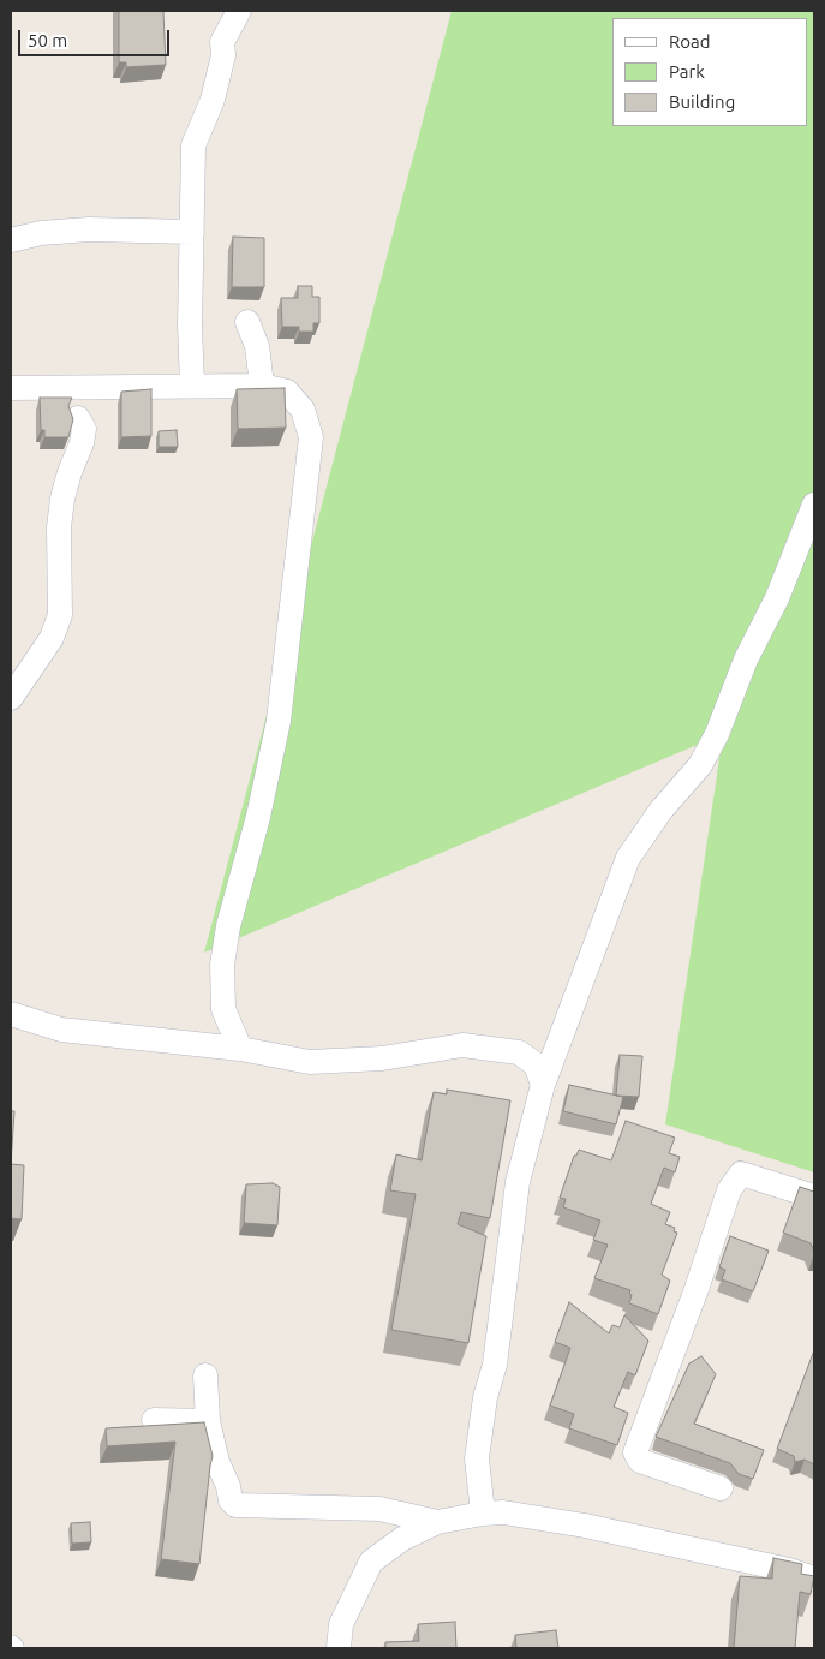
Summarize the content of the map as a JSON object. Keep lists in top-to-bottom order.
{
  "legend": ["Road", "Park", "Building"],
  "scale_bar": "50 m"
}
